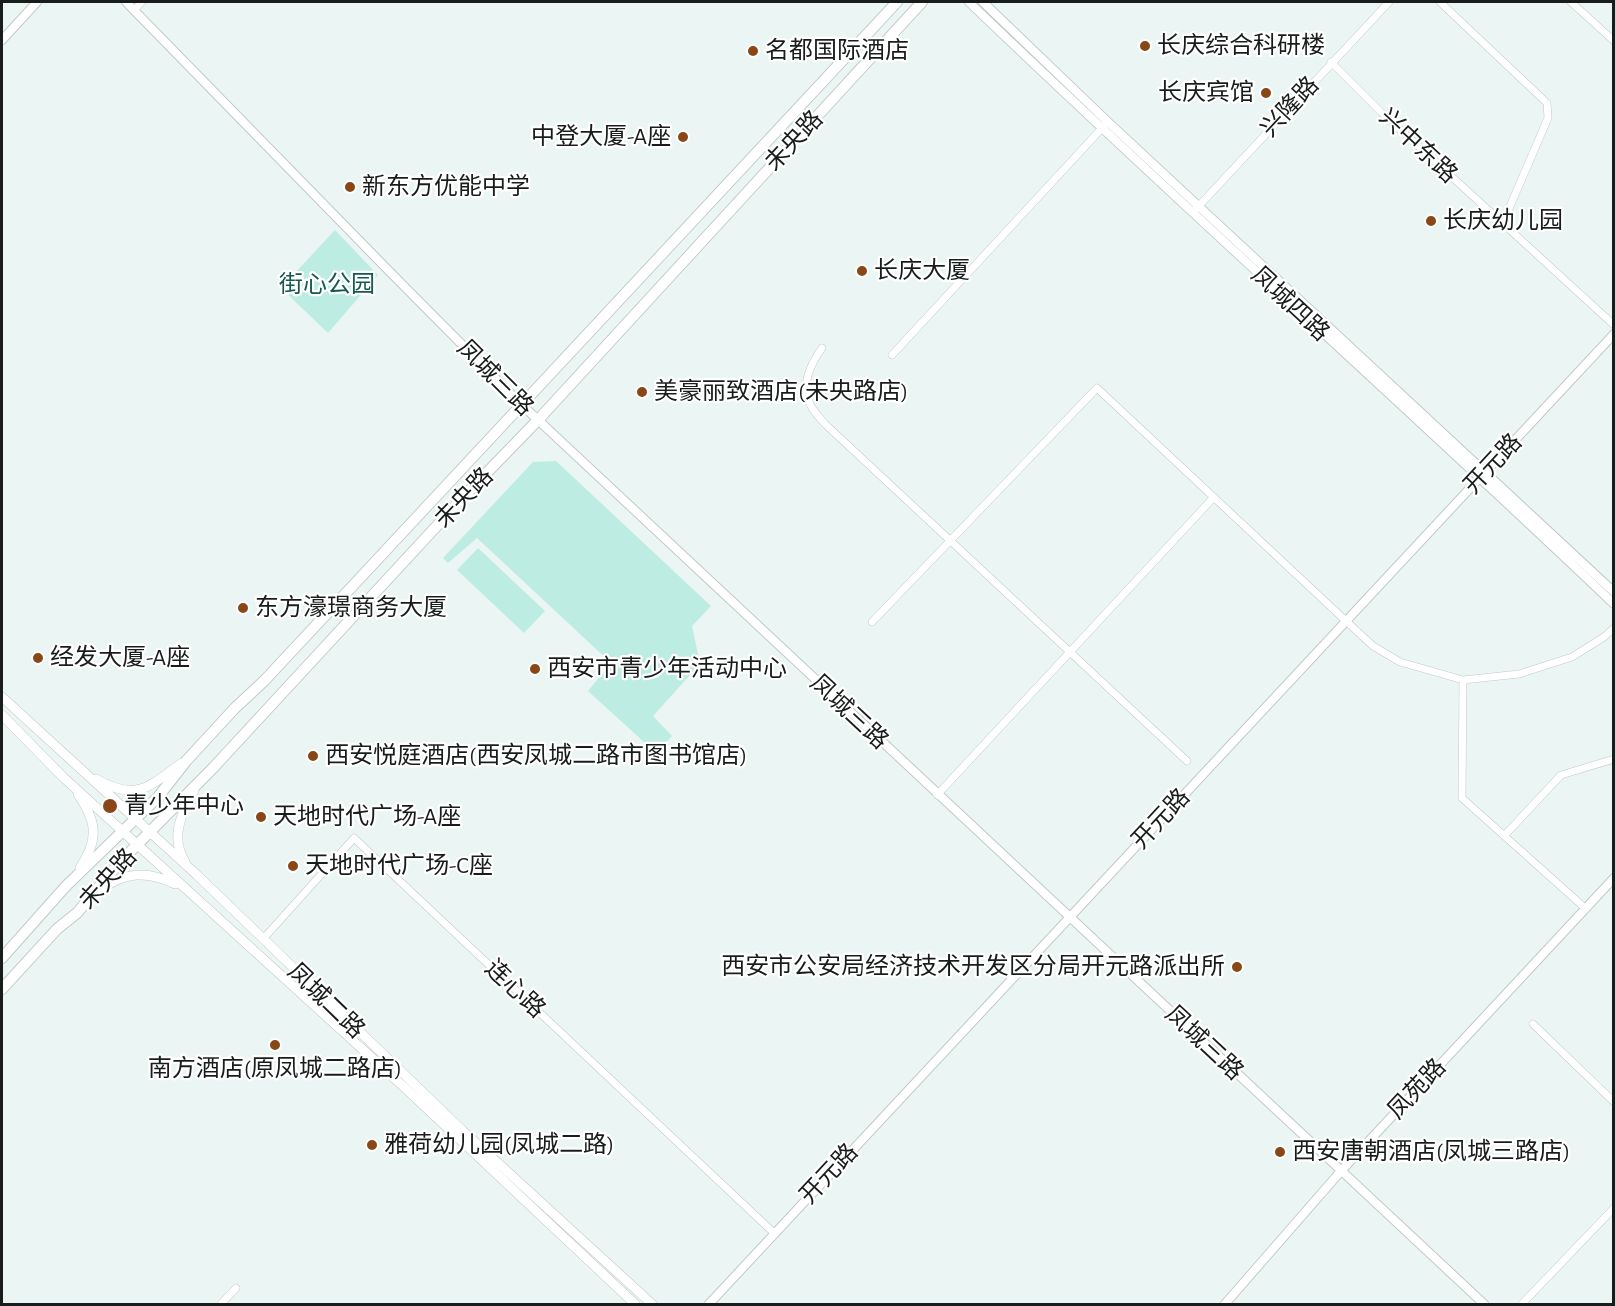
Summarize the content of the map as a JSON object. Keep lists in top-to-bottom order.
{
  "streets": {
    "main road": ["未央路", "凤城二路"],
    "street": [
      "兴隆路",
      "兴中东路",
      "凤城四路",
      "凤城三路",
      "开元路",
      "连心路",
      "凤苑路"
    ]
  },
  "crossings": [
    ["兴隆路", "兴中东路"],
    ["兴隆路", "凤城四路"],
    ["未央路", "凤城三路"],
    ["未央路", "凤城二路"],
    ["凤城四路", "开元路"],
    ["凤城三路", "开元路"],
    ["凤城三路", "凤苑路"],
    ["开元路", "连心路"],
    ["连心路", "凤城二路"]
  ],
  "parks": ["街心公园"],
  "places": [
    "长庆综合科研楼",
    "名都国际酒店",
    "长庆宾馆",
    "中登大厦-A座",
    "新东方优能中学",
    "长庆幼儿园",
    "长庆大厦",
    "美豪丽致酒店(未央路店)",
    "东方濠璟商务大厦",
    "经发大厦-A座",
    "西安市青少年活动中心",
    "西安悦庭酒店(西安凤城二路市图书馆店)",
    "青少年中心",
    "天地时代广场-A座",
    "天地时代广场-C座",
    "西安市公安局经济技术开发区分局开元路派出所",
    "南方酒店(原凤城二路店)",
    "雅荷幼儿园(凤城二路)",
    "西安唐朝酒店(凤城三路店)"
  ]
}
